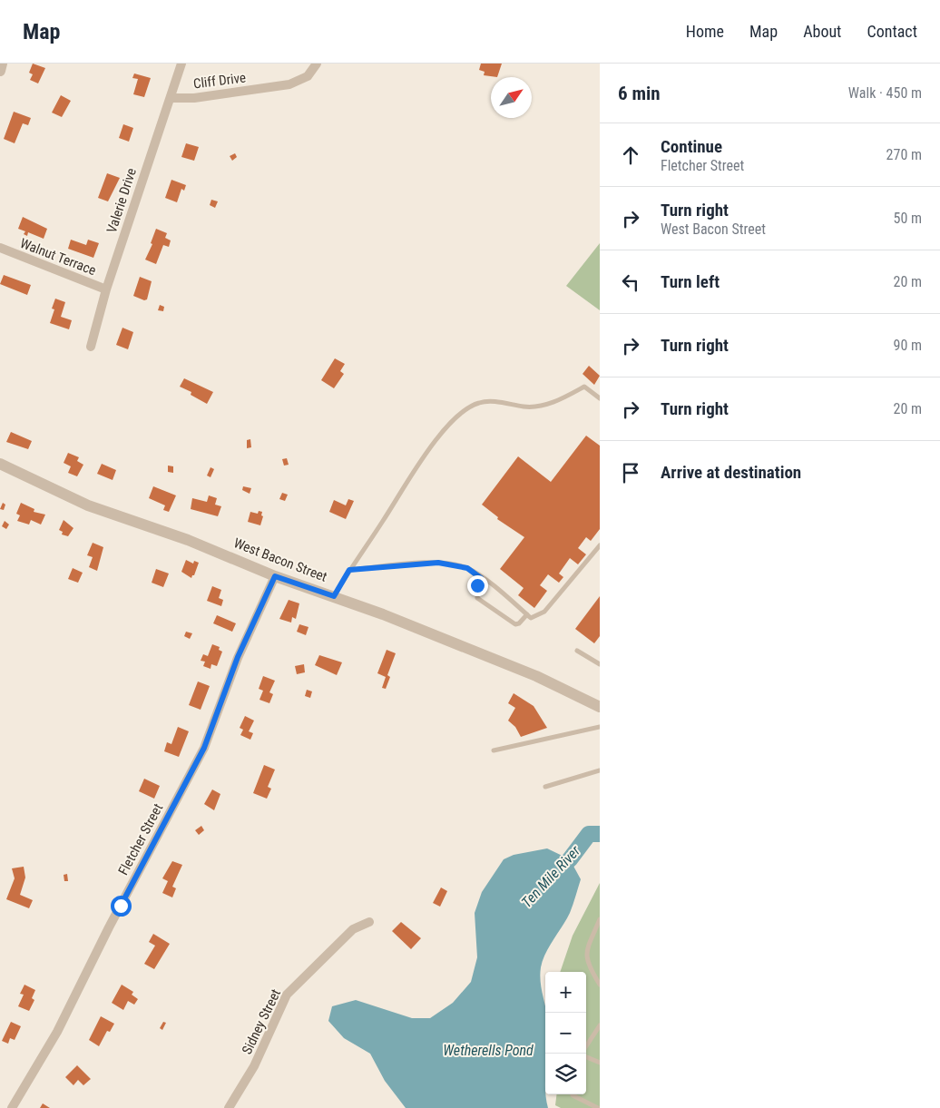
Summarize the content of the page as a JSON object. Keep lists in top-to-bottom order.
{
  "streets": {
    "street": [
      "Cliff Drive",
      "Valerie Drive",
      "Walnut Terrace",
      "West Bacon Street",
      "Fletcher Street",
      "Sidney Street"
    ]
  },
  "crossings": [
    ["Cliff Drive", "Valerie Drive"],
    ["Valerie Drive", "Walnut Terrace"],
    ["West Bacon Street", "Fletcher Street"]
  ],
  "water": ["Ten Mile River", "Wetherells Pond"],
  "north": "top right",
  "page": {
    "header": "Map",
    "nav": [
      "Home",
      "Map",
      "About",
      "Contact"
    ],
    "heading": ["6 min", "Walk · 450 m"],
    "list": [
      ["Continue", "Fletcher Street", "270 m"],
      ["Turn right", "West Bacon Street", "50 m"],
      ["Turn left", "20 m"],
      ["Turn right", "90 m"],
      ["Turn right", "20 m"],
      "Arrive at destination"
    ],
    "map_buttons": ["+", "−"]
  }
}
